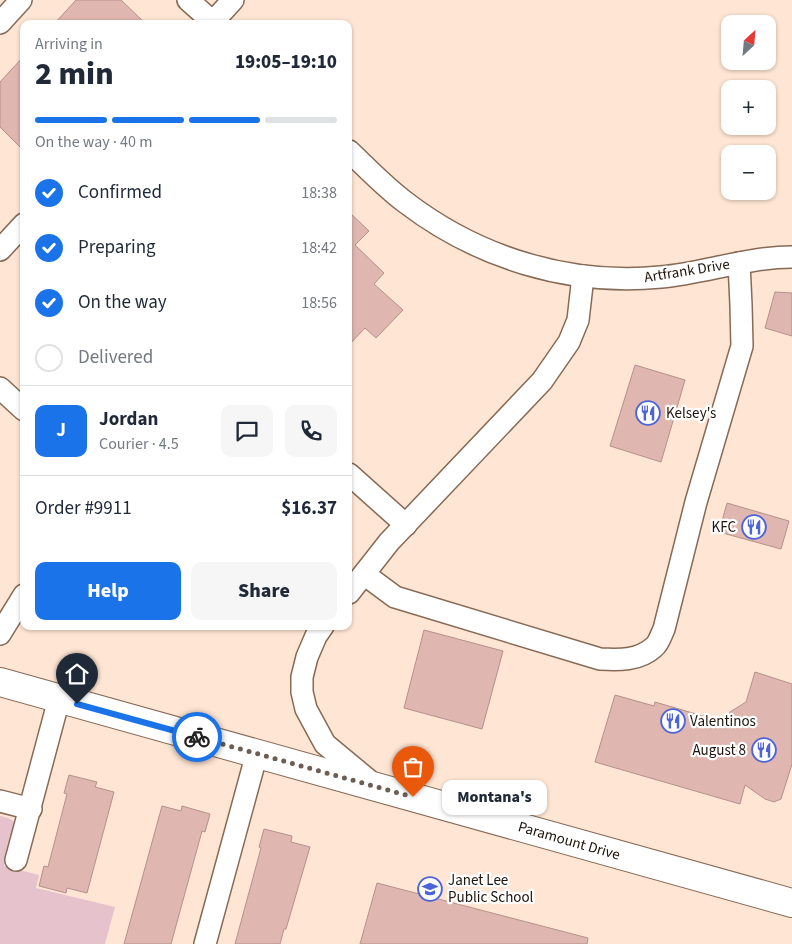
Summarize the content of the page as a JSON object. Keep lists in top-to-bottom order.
{
  "streets": {
    "main road": ["Paramount Drive"],
    "street": ["Artfrank Drive"]
  },
  "places": {
    "restaurant": [
      "Kelsey's",
      "KFC",
      "Valentinos",
      "August 8"
    ],
    "other": ["Montana's"],
    "school or university": ["Janet Lee Public School"]
  },
  "north": "top right",
  "page": {
    "map_buttons": ["+", "−"],
    "heading": ["2 min", "Arriving in", "19:05–19:10"],
    "panel": [
      "Jordan",
      "Courier · 4.5",
      "Order #9911",
      "$16.37"
    ],
    "bar": "On the way · 40 m",
    "list": [
      ["Confirmed", "18:38"],
      ["Preparing", "18:42"],
      ["On the way", "18:56"],
      "Delivered"
    ],
    "round": "J",
    "buttons": ["Help", "Share"],
    "bubble": "Montana's"
  }
}
